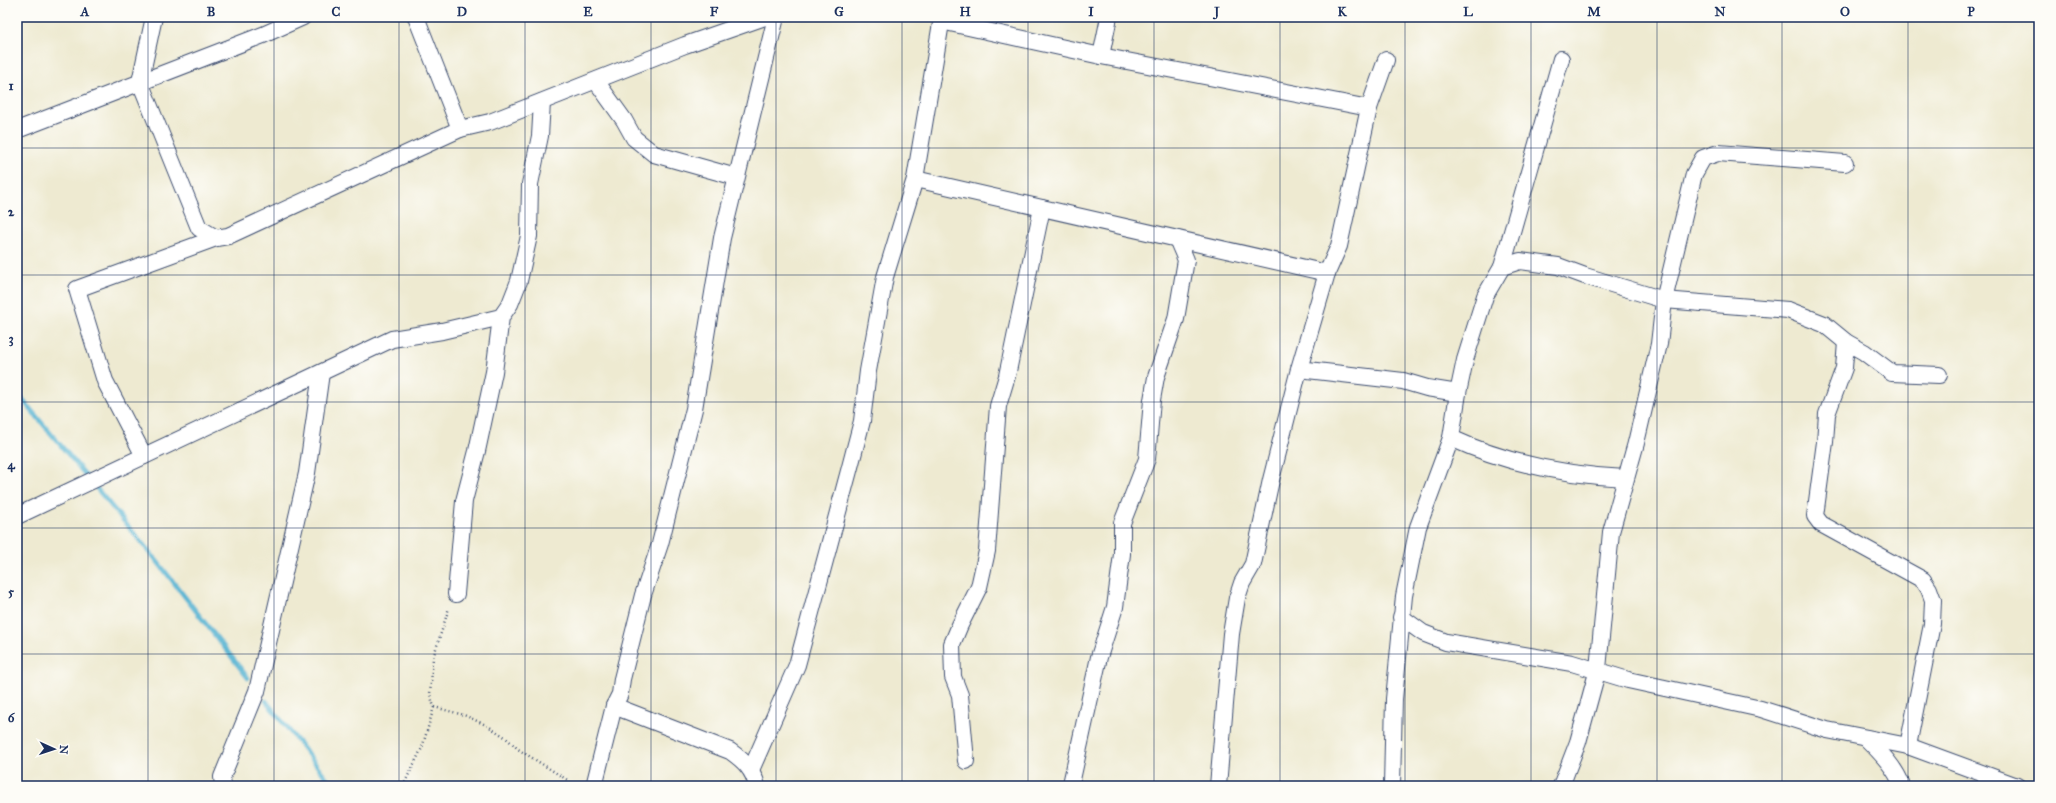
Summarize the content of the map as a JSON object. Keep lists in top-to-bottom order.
{
  "north": "right",
  "grid": {
    "columns": [
      "A",
      "B",
      "C",
      "D",
      "E",
      "F",
      "G",
      "H",
      "I",
      "J",
      "K",
      "L",
      "M",
      "N",
      "O",
      "P"
    ],
    "rows": [
      "1",
      "2",
      "3",
      "4",
      "5",
      "6"
    ]
  }
}
